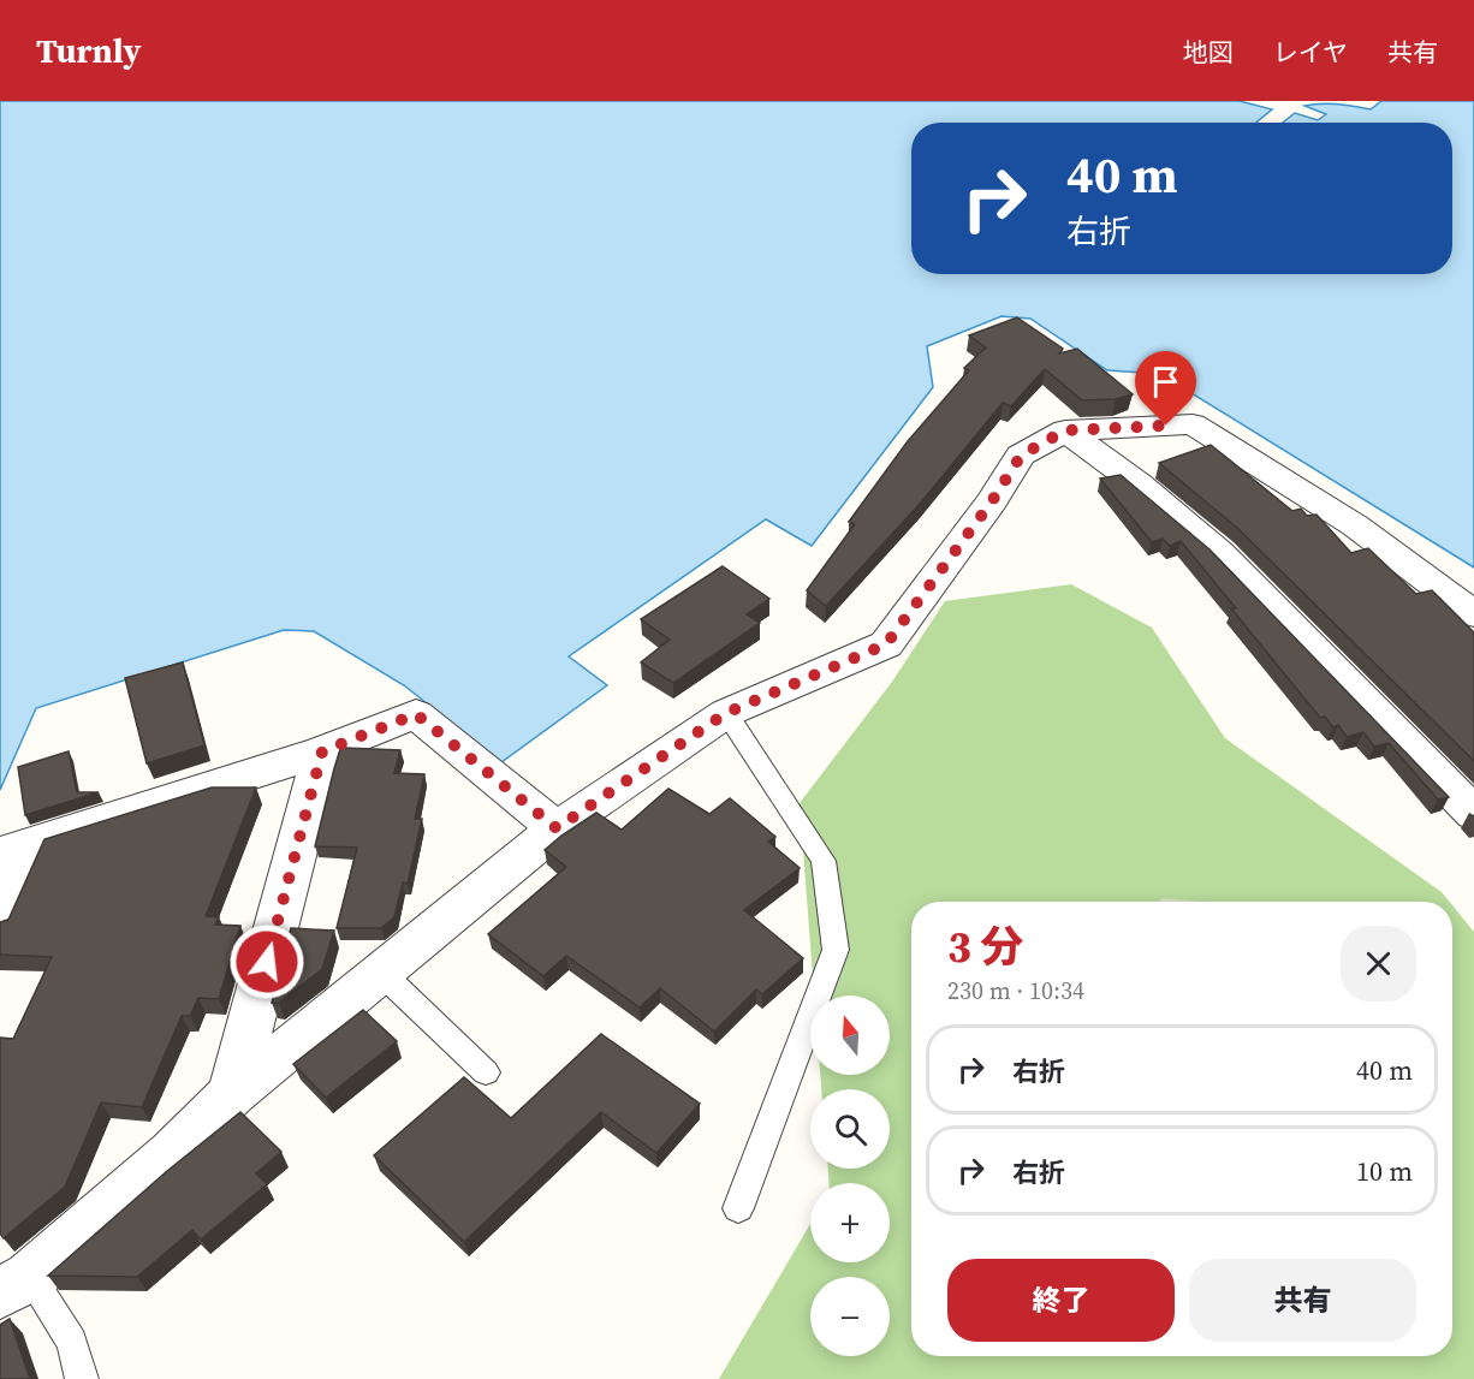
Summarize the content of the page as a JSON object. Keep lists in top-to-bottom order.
{
  "north": "top",
  "page": {
    "header": "Turnly",
    "nav": ["地図", "レイヤ", "共有"],
    "turn": ["40 m", "右折"],
    "heading": ["3 分", "230 m · 10:34"],
    "map_buttons": ["+", "−"],
    "list": [
      {
        "name": "右折",
        "value": "40 m"
      },
      {
        "name": "右折",
        "value": "10 m"
      }
    ],
    "buttons": ["終了", "共有"]
  }
}
